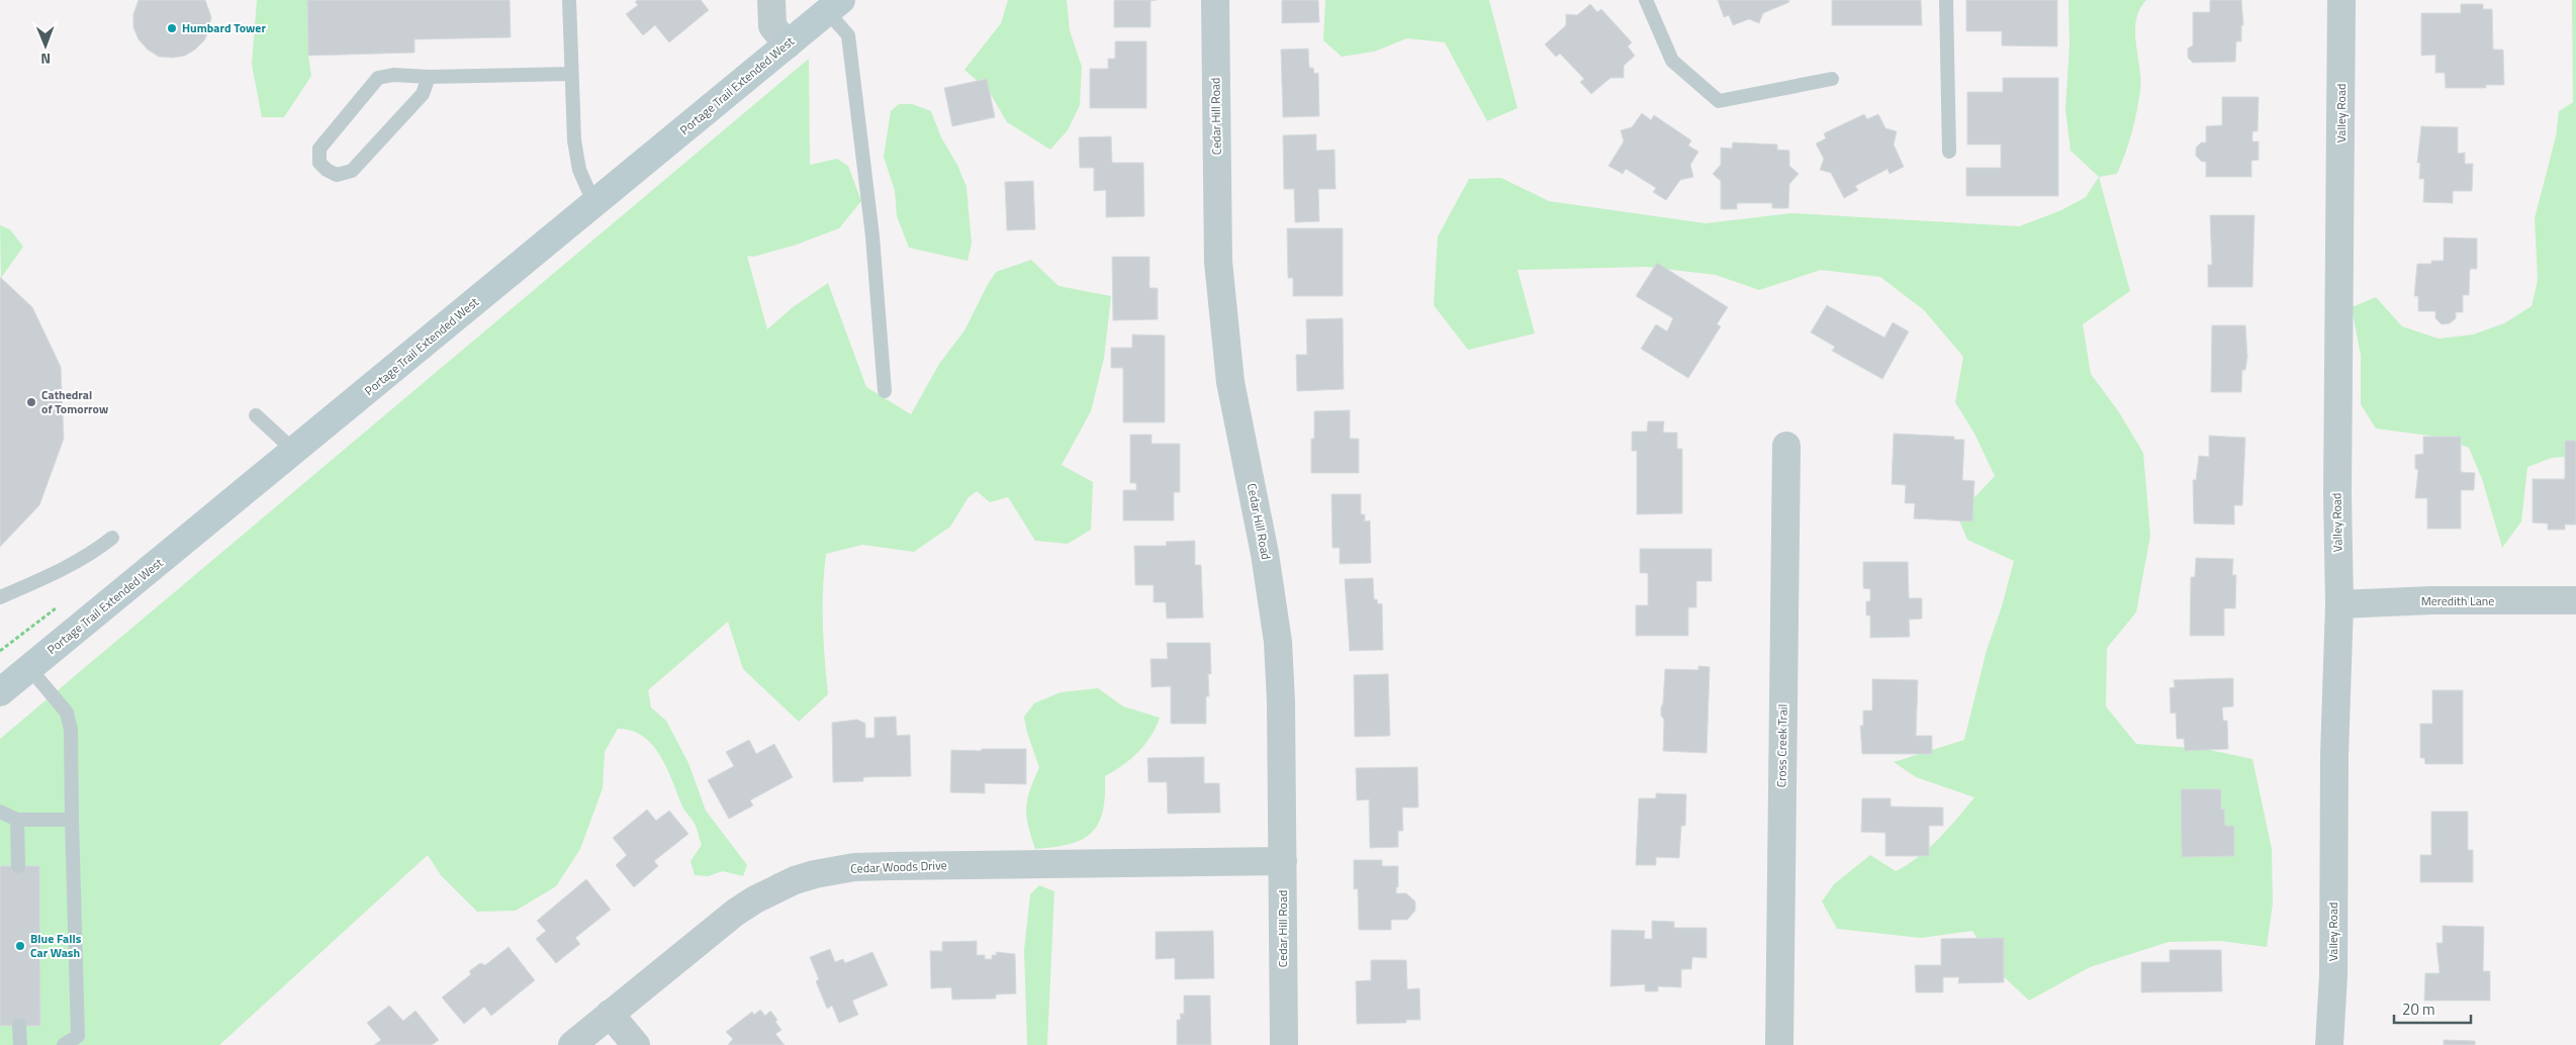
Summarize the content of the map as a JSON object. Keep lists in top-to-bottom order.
{
  "streets": {
    "main road": ["Portage Trail Extended West"],
    "street": [
      "Valley Road",
      "Cedar Hill Road",
      "Meredith Lane",
      "Cross Creek Trail",
      "Cedar Woods Drive"
    ]
  },
  "crossings": [
    ["Valley Road", "Meredith Lane"],
    ["Cedar Hill Road", "Cedar Woods Drive"]
  ],
  "places": ["Humbard Tower", "Cathedral of Tomorrow", "Blue Falls Car Wash"],
  "scale_bar": "20 m",
  "north": "bottom"
}
